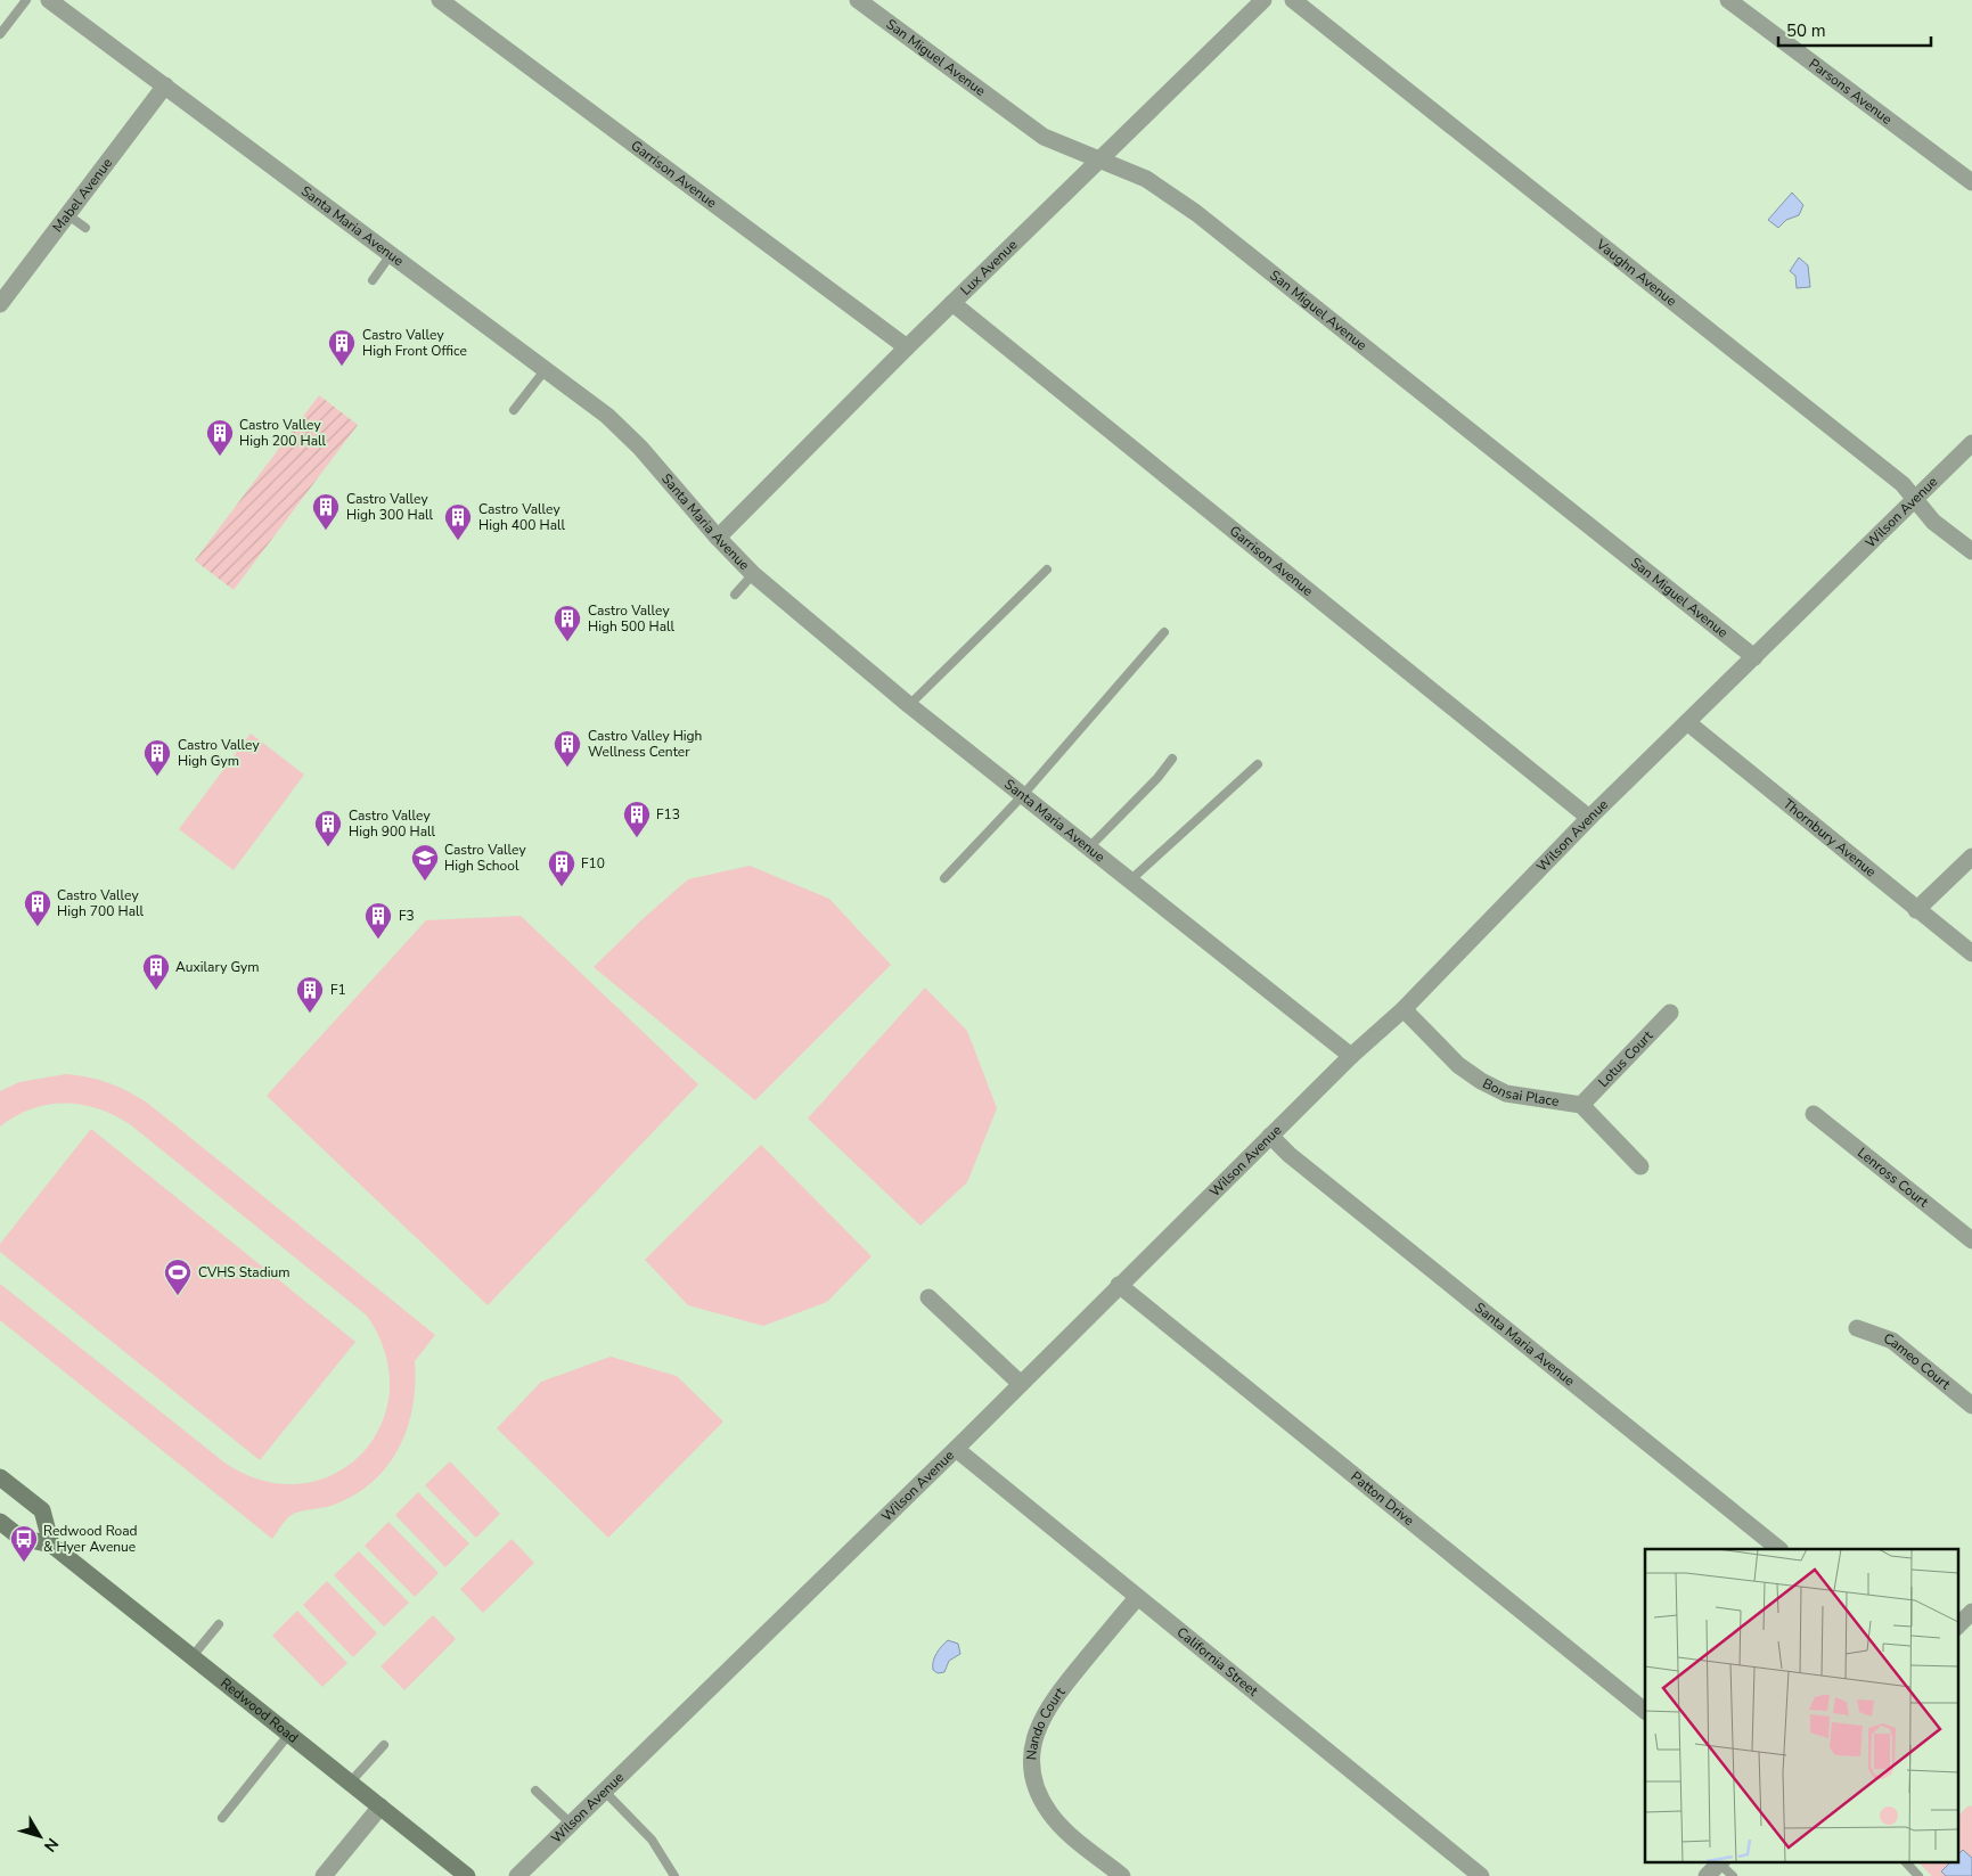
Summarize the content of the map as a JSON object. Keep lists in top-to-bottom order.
{
  "streets": {
    "main road": ["Redwood Road"],
    "street": [
      "San Miguel Avenue",
      "Parsons Avenue",
      "Garrison Avenue",
      "Mabel Avenue",
      "Santa Maria Avenue",
      "Lux Avenue",
      "Vaughn Avenue",
      "Wilson Avenue",
      "Thornbury Avenue",
      "Lotus Court",
      "Bonsai Place",
      "Lenross Court",
      "Cameo Court",
      "Patton Drive",
      "California Street",
      "Nando Court"
    ]
  },
  "crossings": [
    ["San Miguel Avenue", "Lux Avenue"],
    ["San Miguel Avenue", "Wilson Avenue"],
    ["Garrison Avenue", "Lux Avenue"],
    ["Garrison Avenue", "Wilson Avenue"],
    ["Mabel Avenue", "Santa Maria Avenue"],
    ["Santa Maria Avenue", "Lux Avenue"],
    ["Santa Maria Avenue", "Wilson Avenue"],
    ["Vaughn Avenue", "Wilson Avenue"],
    ["Wilson Avenue", "Thornbury Avenue"],
    ["Wilson Avenue", "Bonsai Place"],
    ["Wilson Avenue", "Patton Drive"],
    ["Wilson Avenue", "California Street"],
    ["Lotus Court", "Bonsai Place"],
    ["California Street", "Nando Court"]
  ],
  "places": {
    "building": [
      "Castro Valley High Front Office",
      "Castro Valley High 200 Hall",
      "Castro Valley High 300 Hall",
      "Castro Valley High 400 Hall",
      "Castro Valley High 500 Hall",
      "Castro Valley High Wellness Center",
      "Castro Valley High Gym",
      "F13",
      "Castro Valley High 900 Hall",
      "F10",
      "Castro Valley High 700 Hall",
      "F3",
      "Auxilary Gym",
      "F1"
    ],
    "school or university": ["Castro Valley High School"],
    "sports": ["CVHS Stadium"],
    "bus stop": ["Redwood Road & Hyer Avenue"]
  },
  "scale_bar": "50 m",
  "north": "bottom right"
}
